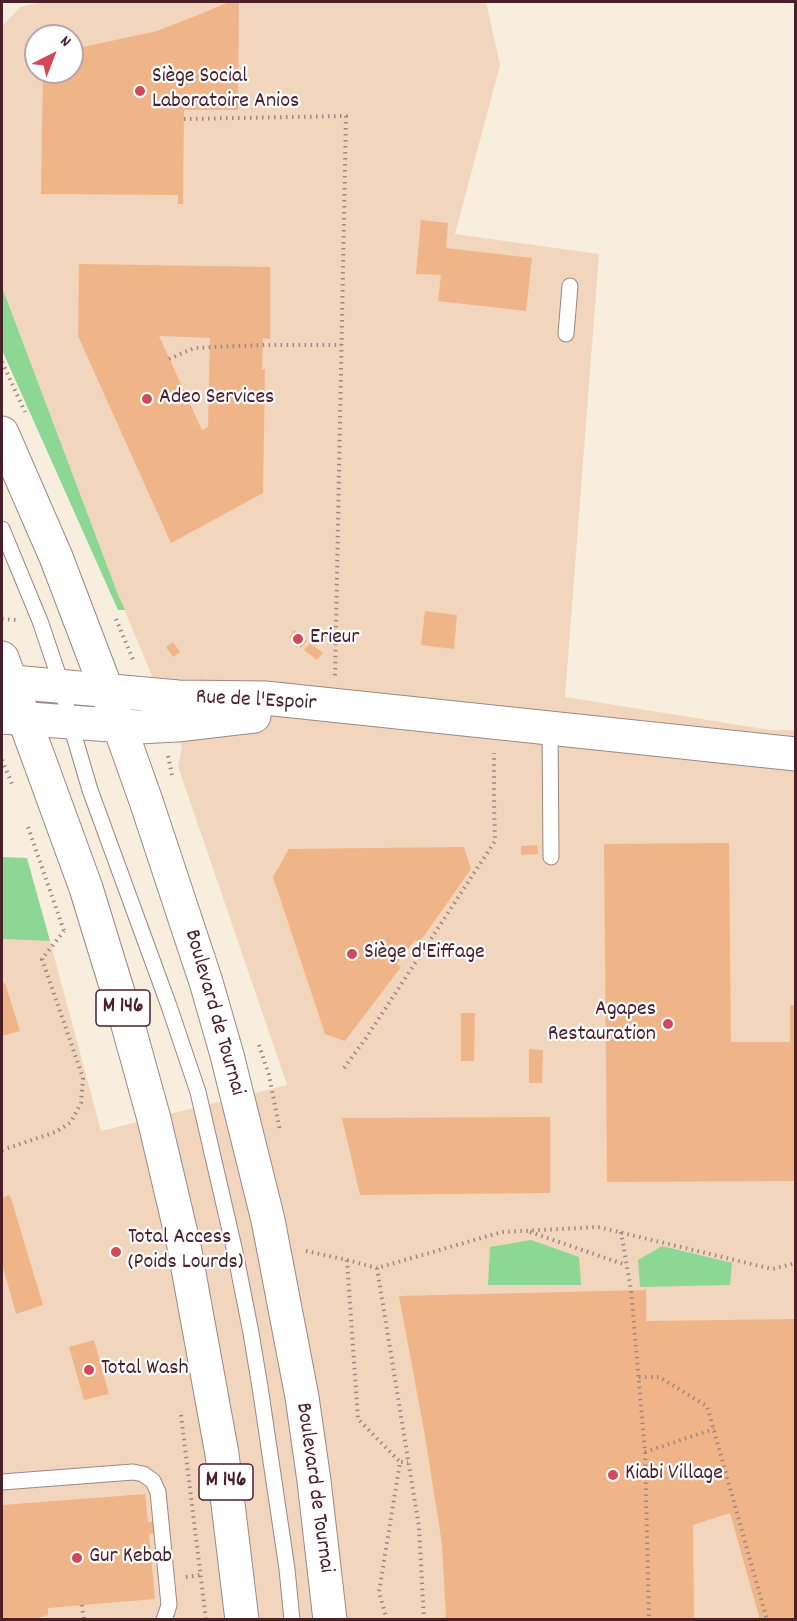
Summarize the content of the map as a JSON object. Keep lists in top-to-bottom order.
{
  "streets": {
    "main road": ["Rue de l'Espoir", "M 146", "Boulevard de Tournai"]
  },
  "crossings": [
    ["Rue de l'Espoir", "M 146"],
    ["Rue de l'Espoir", "Boulevard de Tournai"]
  ],
  "places": [
    "Siège Social Laboratoire Anios",
    "Adeo Services",
    "Erieur",
    "Siège d'Eiffage",
    "Agapes Restauration",
    "Total Access (Poids Lourds)",
    "Total Wash",
    "Kiabi Village",
    "Gur Kebab"
  ],
  "north": "top right"
}
